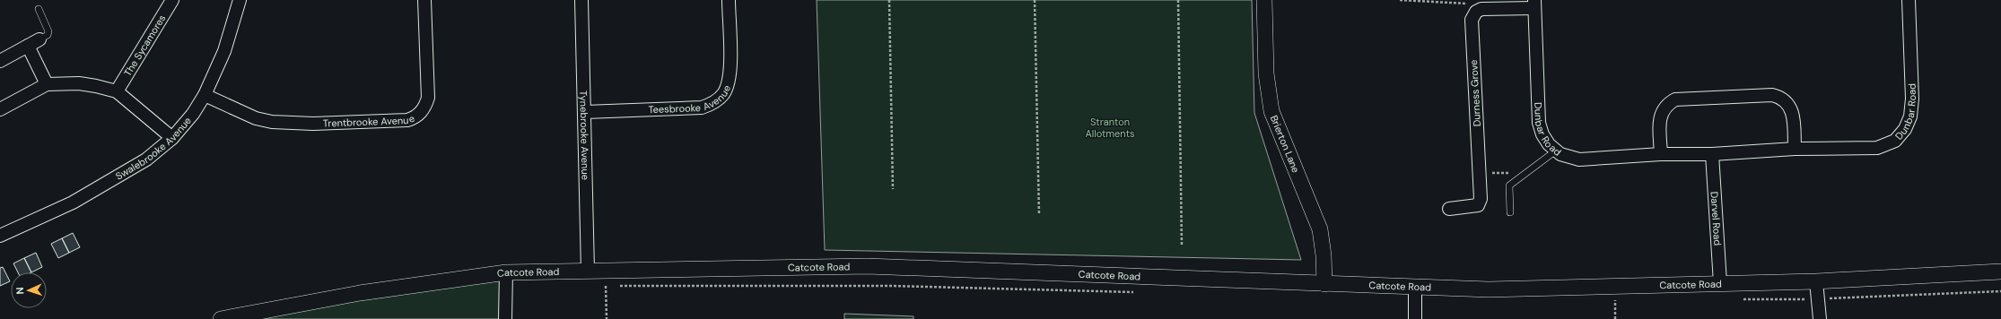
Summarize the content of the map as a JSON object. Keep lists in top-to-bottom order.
{
  "streets": {
    "street": [
      "The Sycamores",
      "Durness Grove",
      "Teesbrooke Avenue",
      "Dunbar Road",
      "Trentbrooke Avenue",
      "Tynebrooke Avenue",
      "Brierton Lane",
      "Swalebrooke Avenue",
      "Darvel Road",
      "Catcote Road"
    ]
  },
  "crossings": [
    ["Teesbrooke Avenue", "Tynebrooke Avenue"],
    ["Dunbar Road", "Darvel Road"],
    ["Trentbrooke Avenue", "Swalebrooke Avenue"],
    ["Tynebrooke Avenue", "Catcote Road"],
    ["Brierton Lane", "Catcote Road"],
    ["Darvel Road", "Catcote Road"]
  ],
  "parks": ["Stranton Allotments"],
  "north": "left"
}
